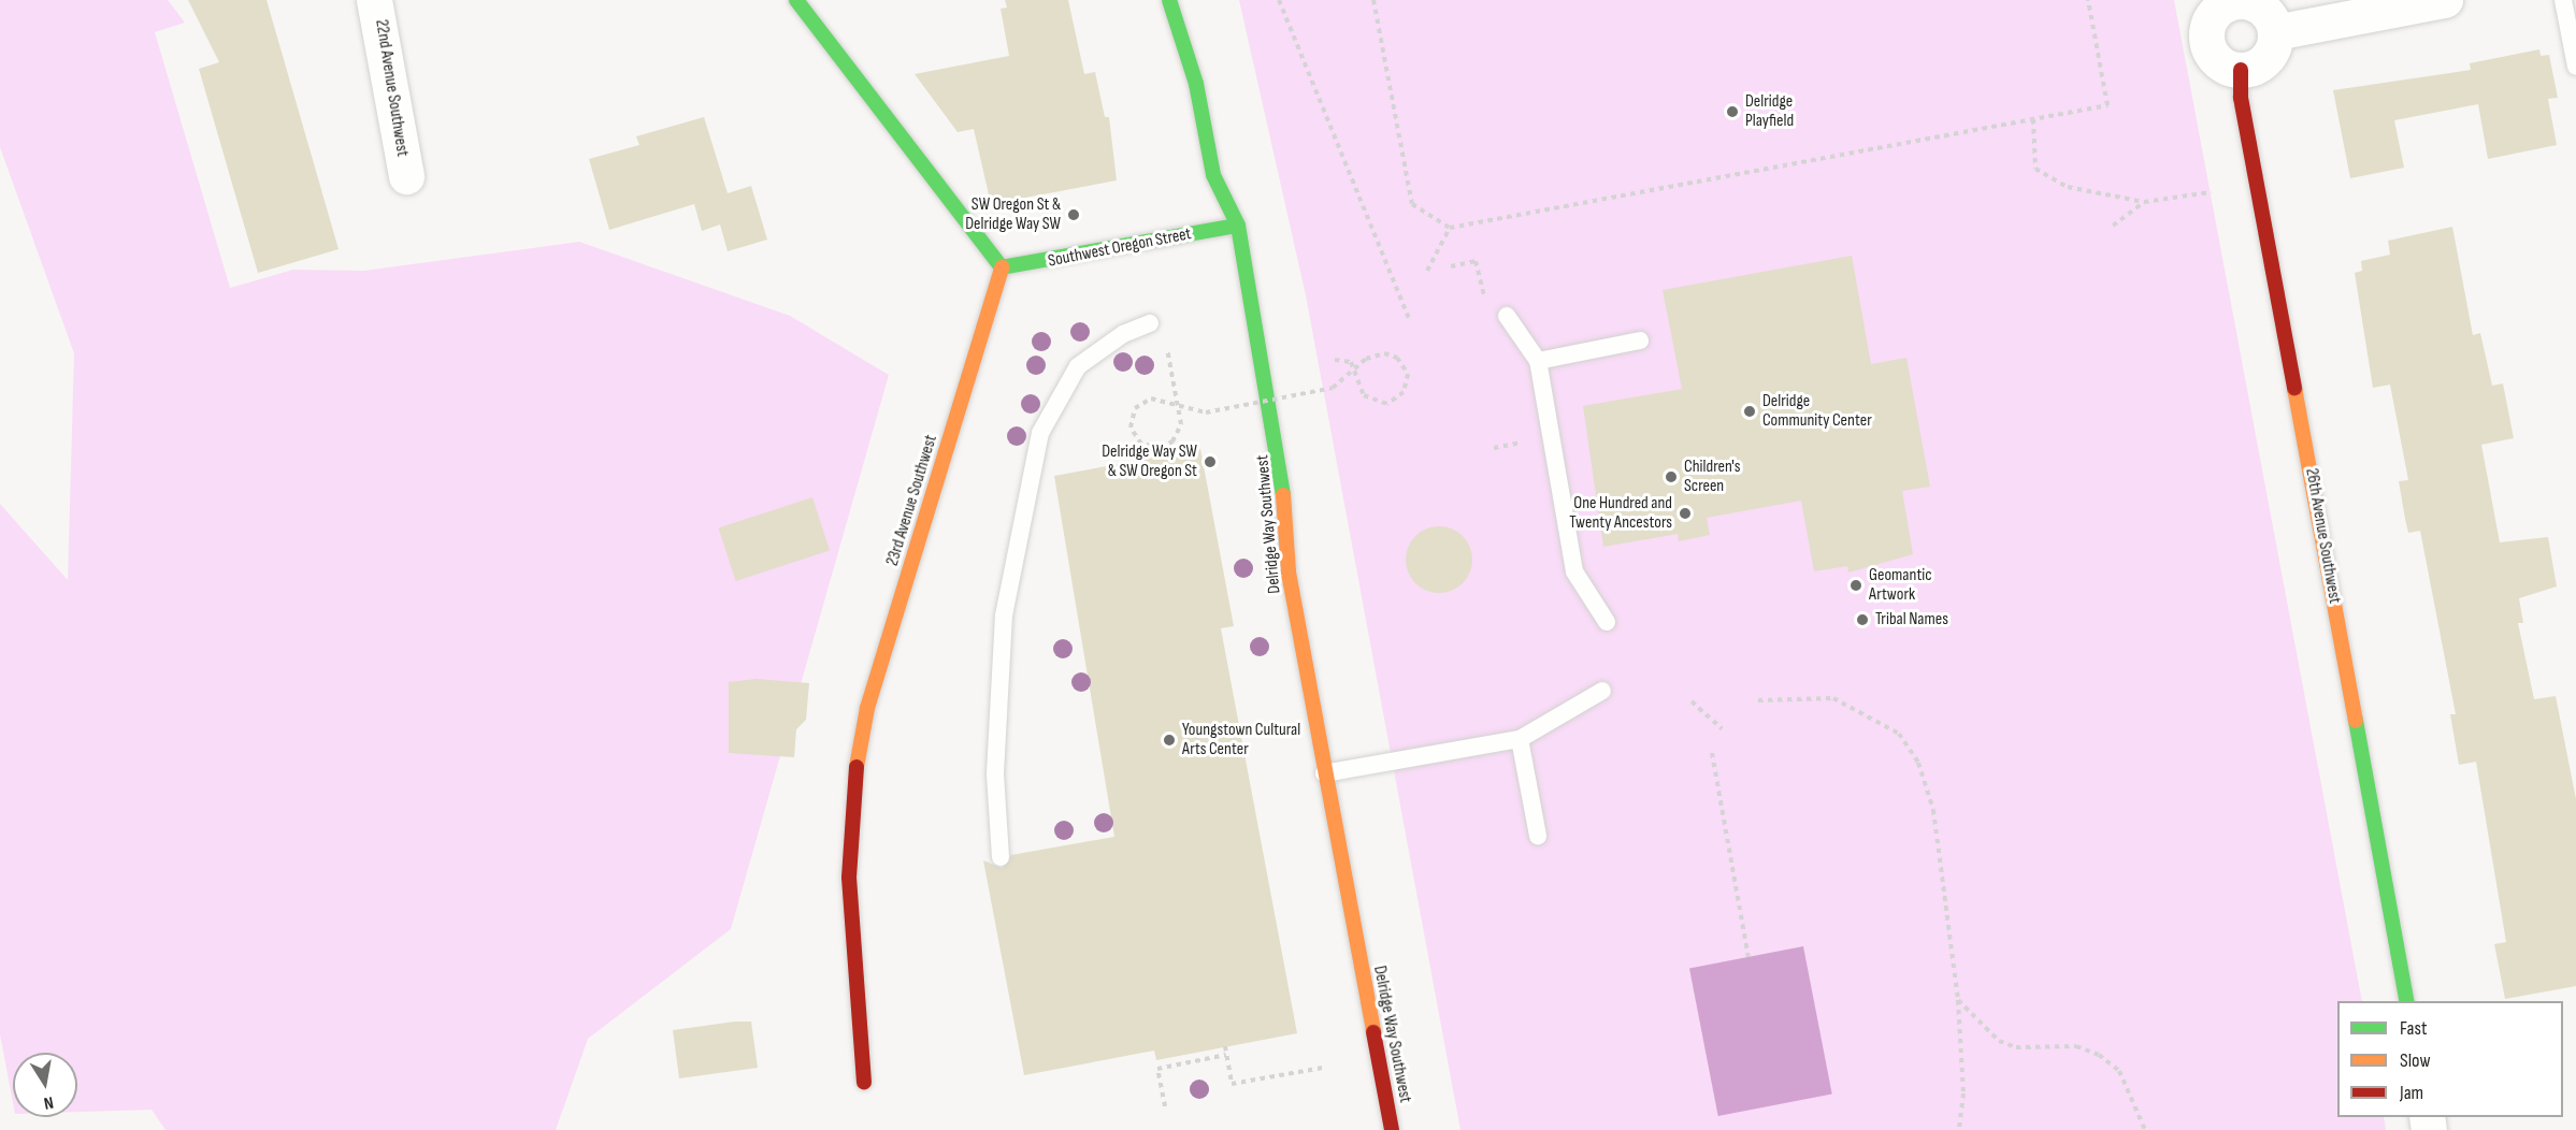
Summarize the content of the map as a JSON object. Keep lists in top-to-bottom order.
{
  "streets": {
    "street": [
      "22nd Avenue Southwest",
      "Southwest Oregon Street",
      "23rd Avenue Southwest",
      "Delridge Way Southwest",
      "26th Avenue Southwest"
    ]
  },
  "crossings": [
    ["Southwest Oregon Street", "23rd Avenue Southwest"],
    ["Southwest Oregon Street", "Delridge Way Southwest"]
  ],
  "places": [
    "Delridge Playfield",
    "SW Oregon St & Delridge Way SW",
    "Delridge Community Center",
    "Delridge Way SW & SW Oregon St",
    "Children's Screen",
    "One Hundred and Twenty Ancestors",
    "Geomantic Artwork",
    "Tribal Names",
    "Youngstown Cultural Arts Center"
  ],
  "legend": ["Fast", "Slow", "Jam"],
  "north": "bottom"
}
